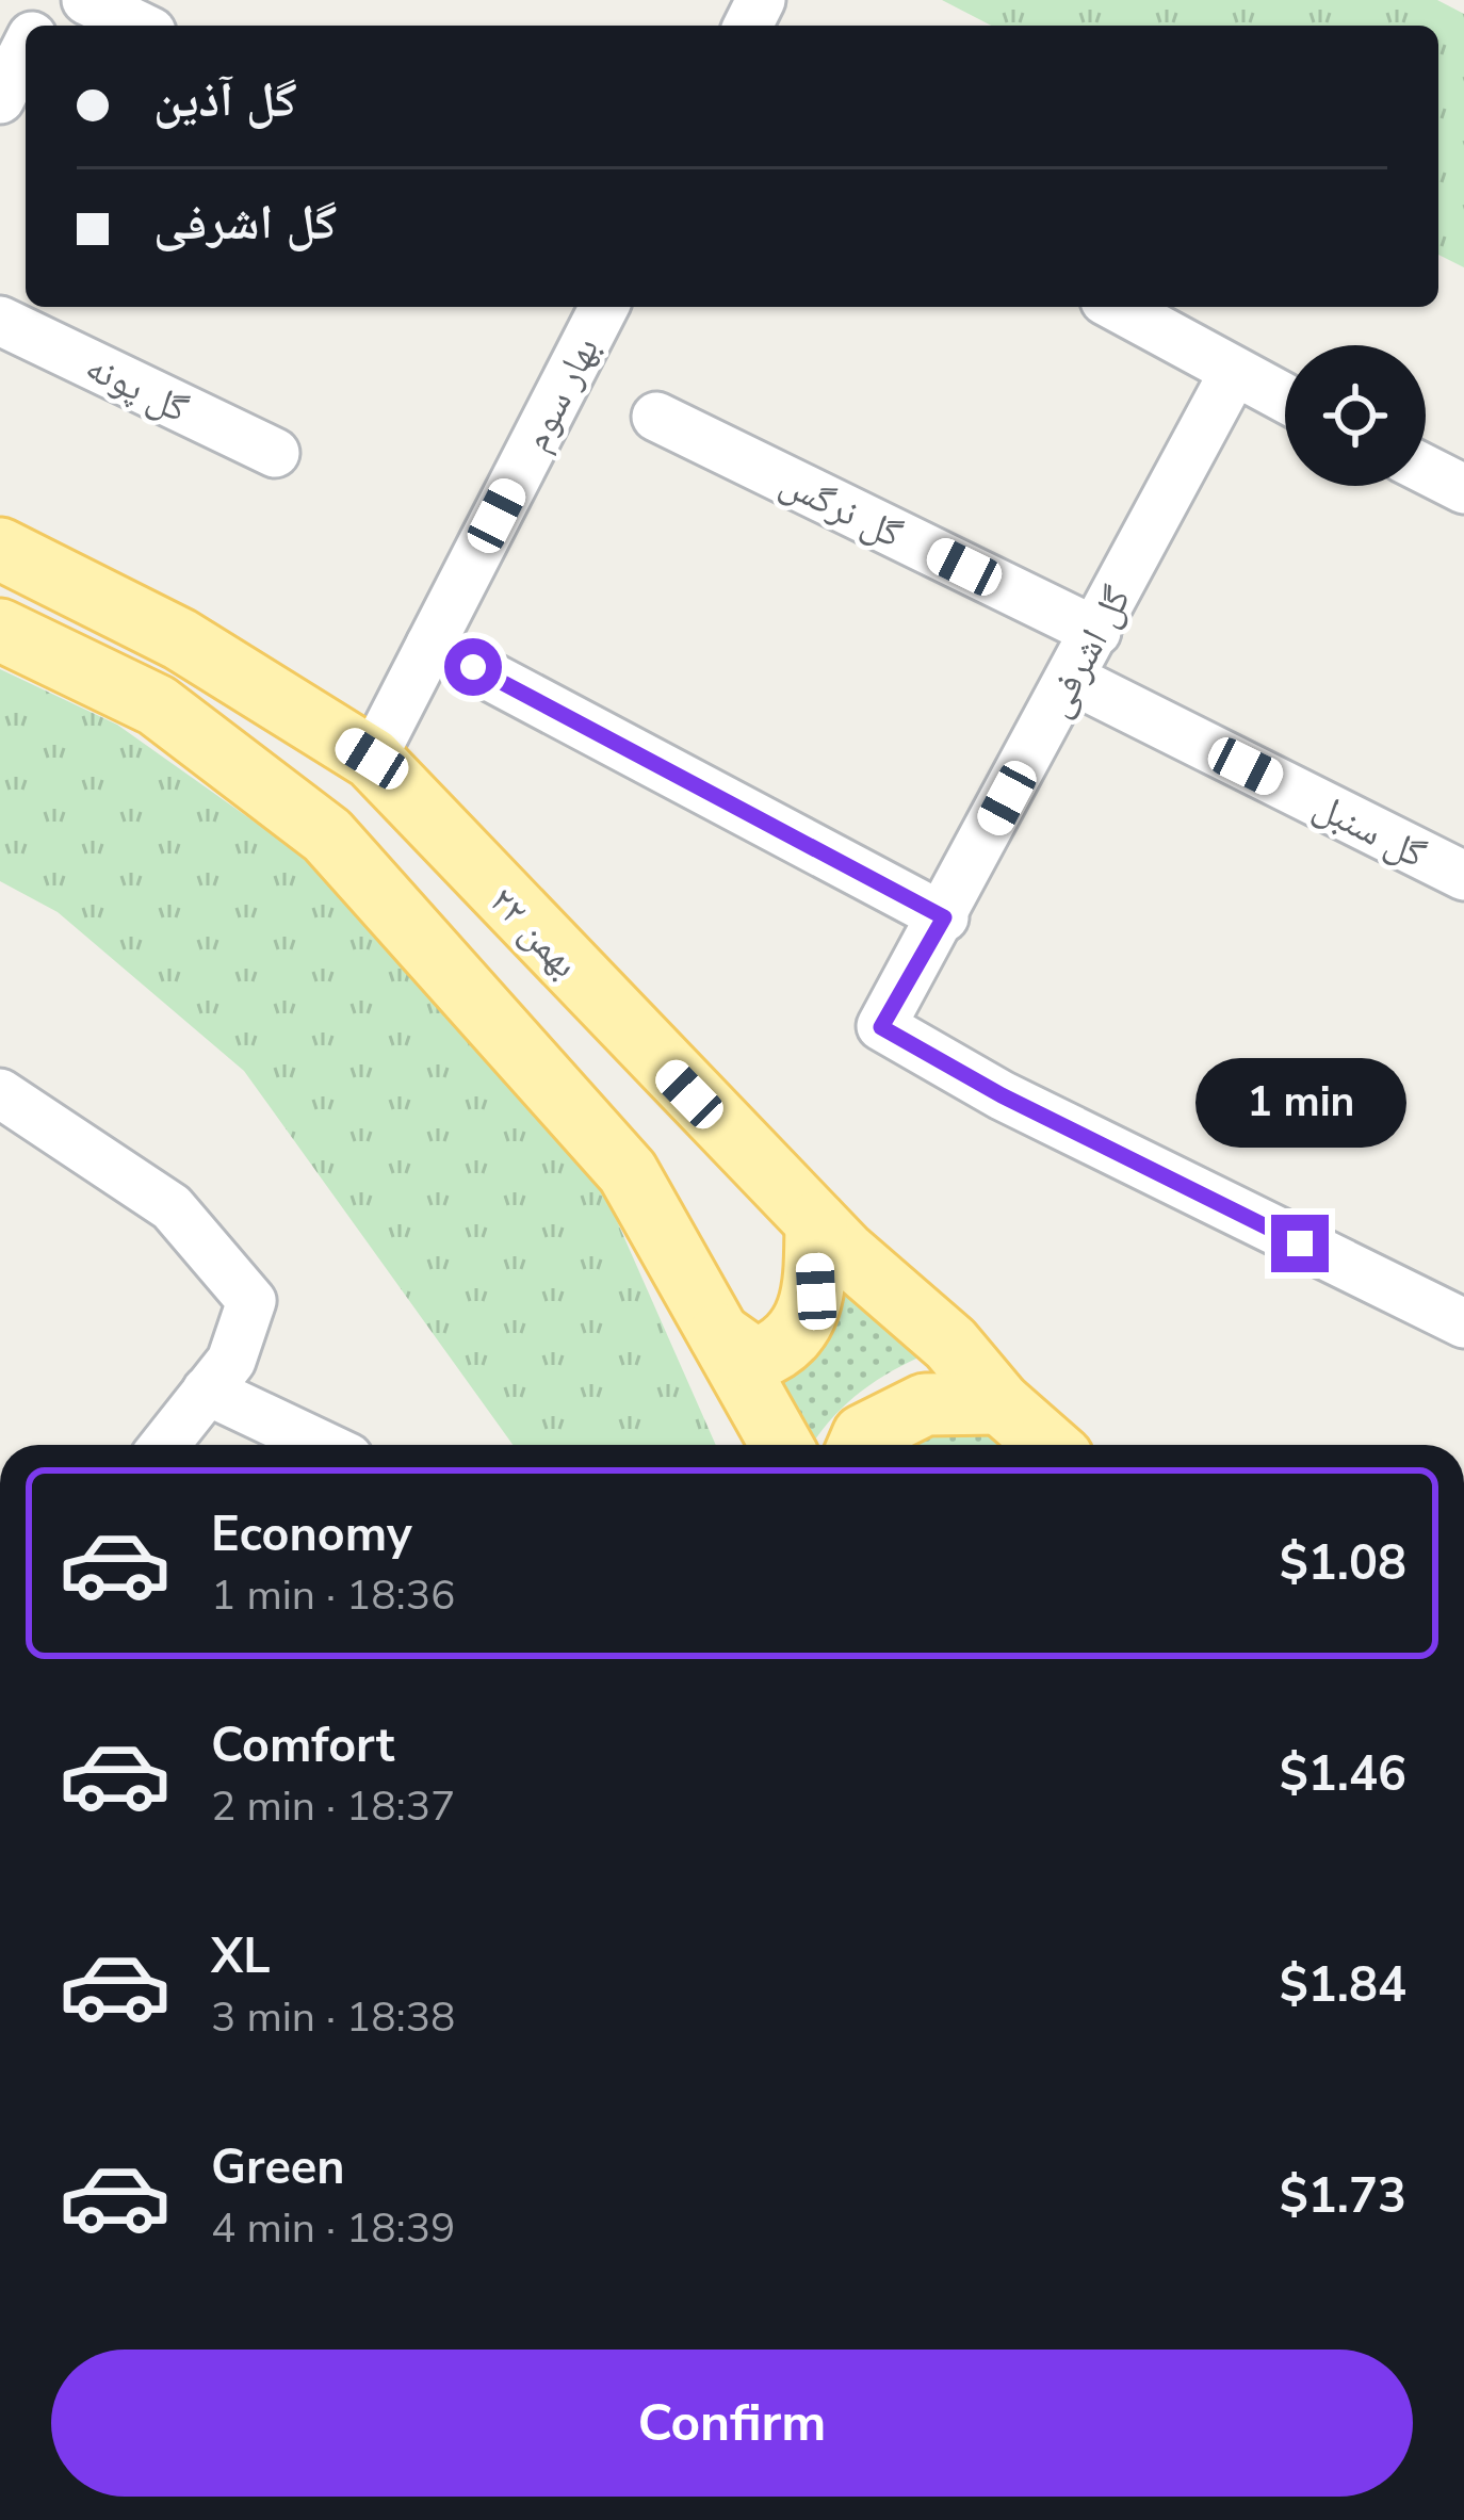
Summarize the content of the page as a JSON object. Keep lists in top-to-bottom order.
{
  "streets": {
    "main road": ["۲۲ بهمن"],
    "street": [
      "گل پونه",
      "بهار سوم",
      "گل نرگس",
      "گل اشرفی",
      "گل سنبل"
    ]
  },
  "crossings": [
    ["بهار سوم", "۲۲ بهمن"],
    ["گل نرگس", "گل اشرفی"],
    ["گل اشرفی", "گل سنبل"]
  ],
  "page": {
    "banner": ["گل آذین", "گل اشرفی"],
    "bubble": "1 min",
    "list": [
      {
        "name": "Economy",
        "note": "1 min · 18:36",
        "value": "$1.08"
      },
      {
        "name": "Comfort",
        "note": "2 min · 18:37",
        "value": "$1.46"
      },
      {
        "name": "XL",
        "note": "3 min · 18:38",
        "value": "$1.84"
      },
      {
        "name": "Green",
        "note": "4 min · 18:39",
        "value": "$1.73"
      }
    ],
    "buttons": "Confirm"
  }
}
